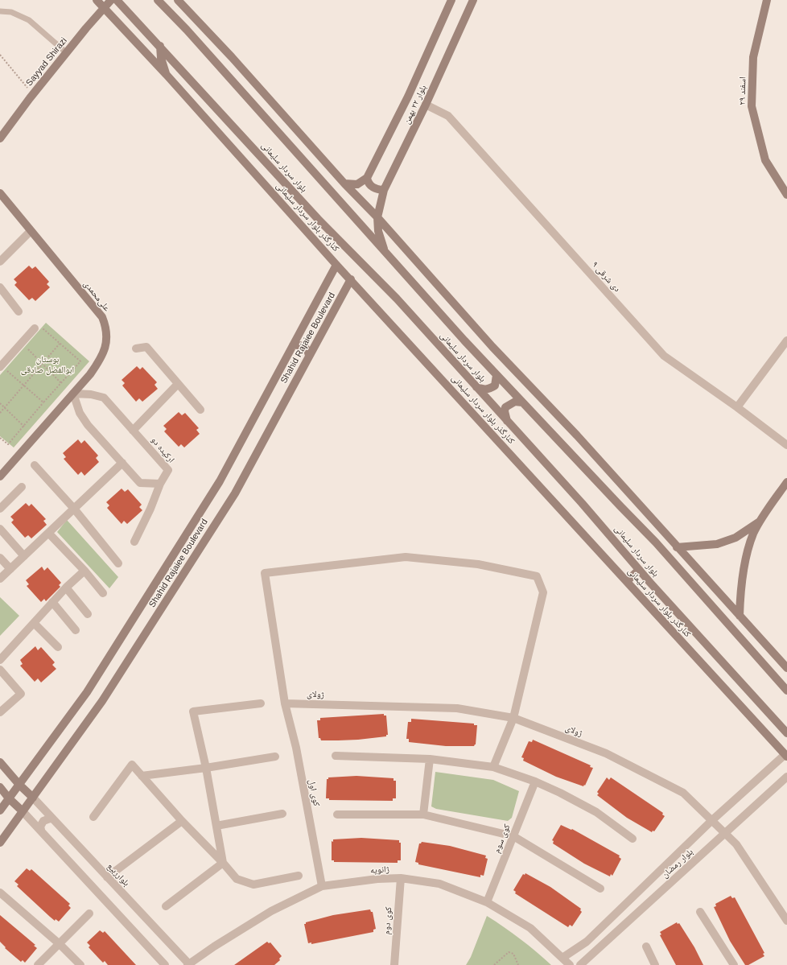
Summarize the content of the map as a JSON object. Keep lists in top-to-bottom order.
{
  "streets": {
    "main road": [
      "Sayyad Shirazi",
      "۲۹ اسفند",
      "بلوار ۲۲ بهمن",
      "بلوار سردار سلیمانی",
      "کنارگذر بلوار سردار سلیمانی",
      "علی‌محمدی",
      "Shahid Rajaiee Boulevard"
    ],
    "street": [
      "۹ دی شرقی",
      "ارکیده دو",
      "ژولای",
      "کوی اول",
      "کوی سوم",
      "بلوار رمضان",
      "ژانویه",
      "بلوارربیع",
      "کوی دوم"
    ]
  },
  "crossings": [
    ["Sayyad Shirazi", "کنارگذر بلوار سردار سلیمانی"],
    ["بلوار ۲۲ بهمن", "بلوار سردار سلیمانی"],
    ["بلوار ۲۲ بهمن", "۹ دی شرقی"],
    ["کنارگذر بلوار سردار سلیمانی", "Shahid Rajaiee Boulevard"],
    ["کنارگذر بلوار سردار سلیمانی", "بلوار رمضان"],
    ["علی‌محمدی", "ارکیده دو"],
    ["Shahid Rajaiee Boulevard", "بلوارربیع"],
    ["ژولای", "کوی اول"],
    ["ژولای", "بلوار رمضان"],
    ["کوی اول", "ژانویه"],
    ["کوی سوم", "ژانویه"],
    ["بلوار رمضان", "ژانویه"],
    ["ژانویه", "بلوارربیع"],
    ["ژانویه", "کوی دوم"]
  ],
  "parks": ["بوستان ابوالفضل صادقی"]
}
